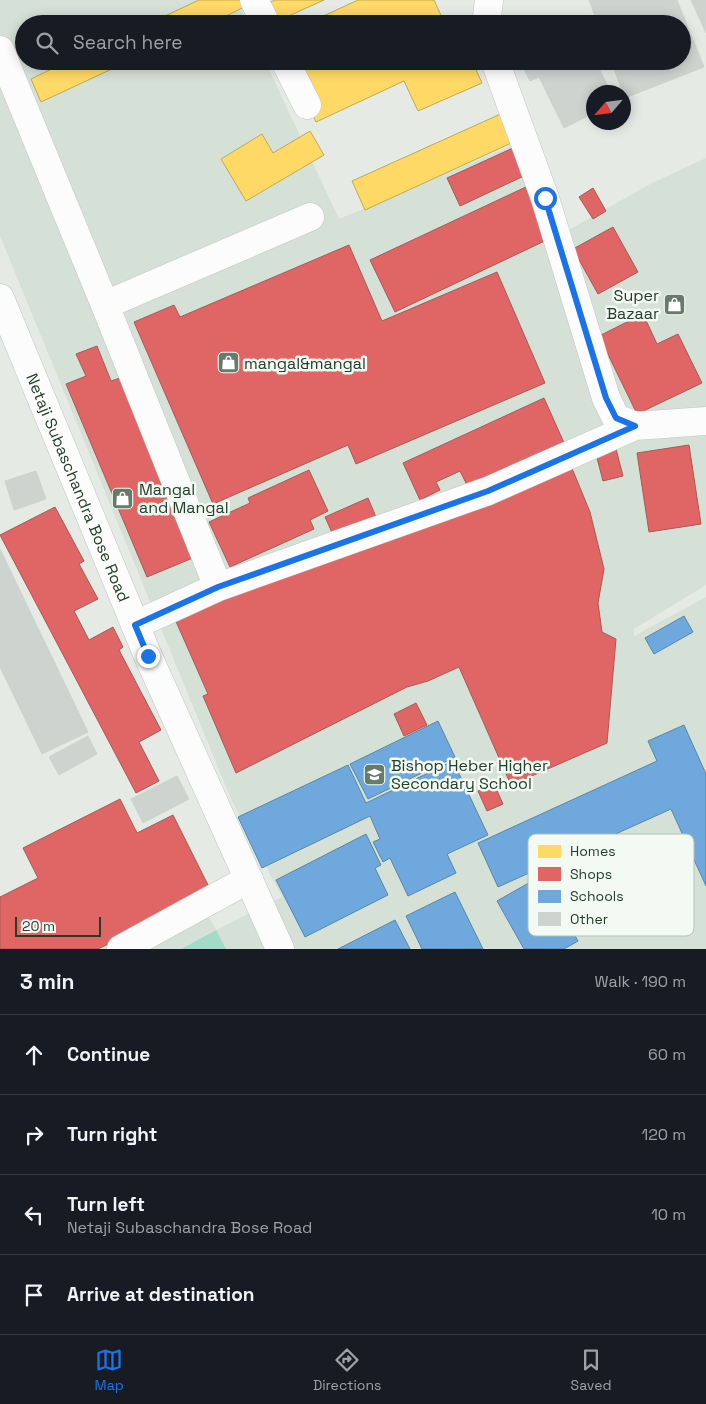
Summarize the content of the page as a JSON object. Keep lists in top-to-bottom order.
{
  "streets": {
    "street": ["Netaji Subaschandra Bose Road"]
  },
  "places": {
    "shop": ["Super Bazaar", "mangal&mangal", "Mangal and Mangal"],
    "school or university": ["Bishop Heber Higher Secondary School"]
  },
  "legend": [
    "Homes",
    "Shops",
    "Schools",
    "Other"
  ],
  "scale_bar": "20 m",
  "north": "bottom left",
  "page": {
    "search": "Search here",
    "scale": "20 m",
    "heading": ["3 min", "Walk · 190 m"],
    "list": [
      ["Continue", "60 m"],
      ["Turn right", "120 m"],
      ["Turn left", "Netaji Subaschandra Bose Road", "10 m"],
      "Arrive at destination"
    ],
    "nav": ["Map", "Directions", "Saved"]
  }
}
